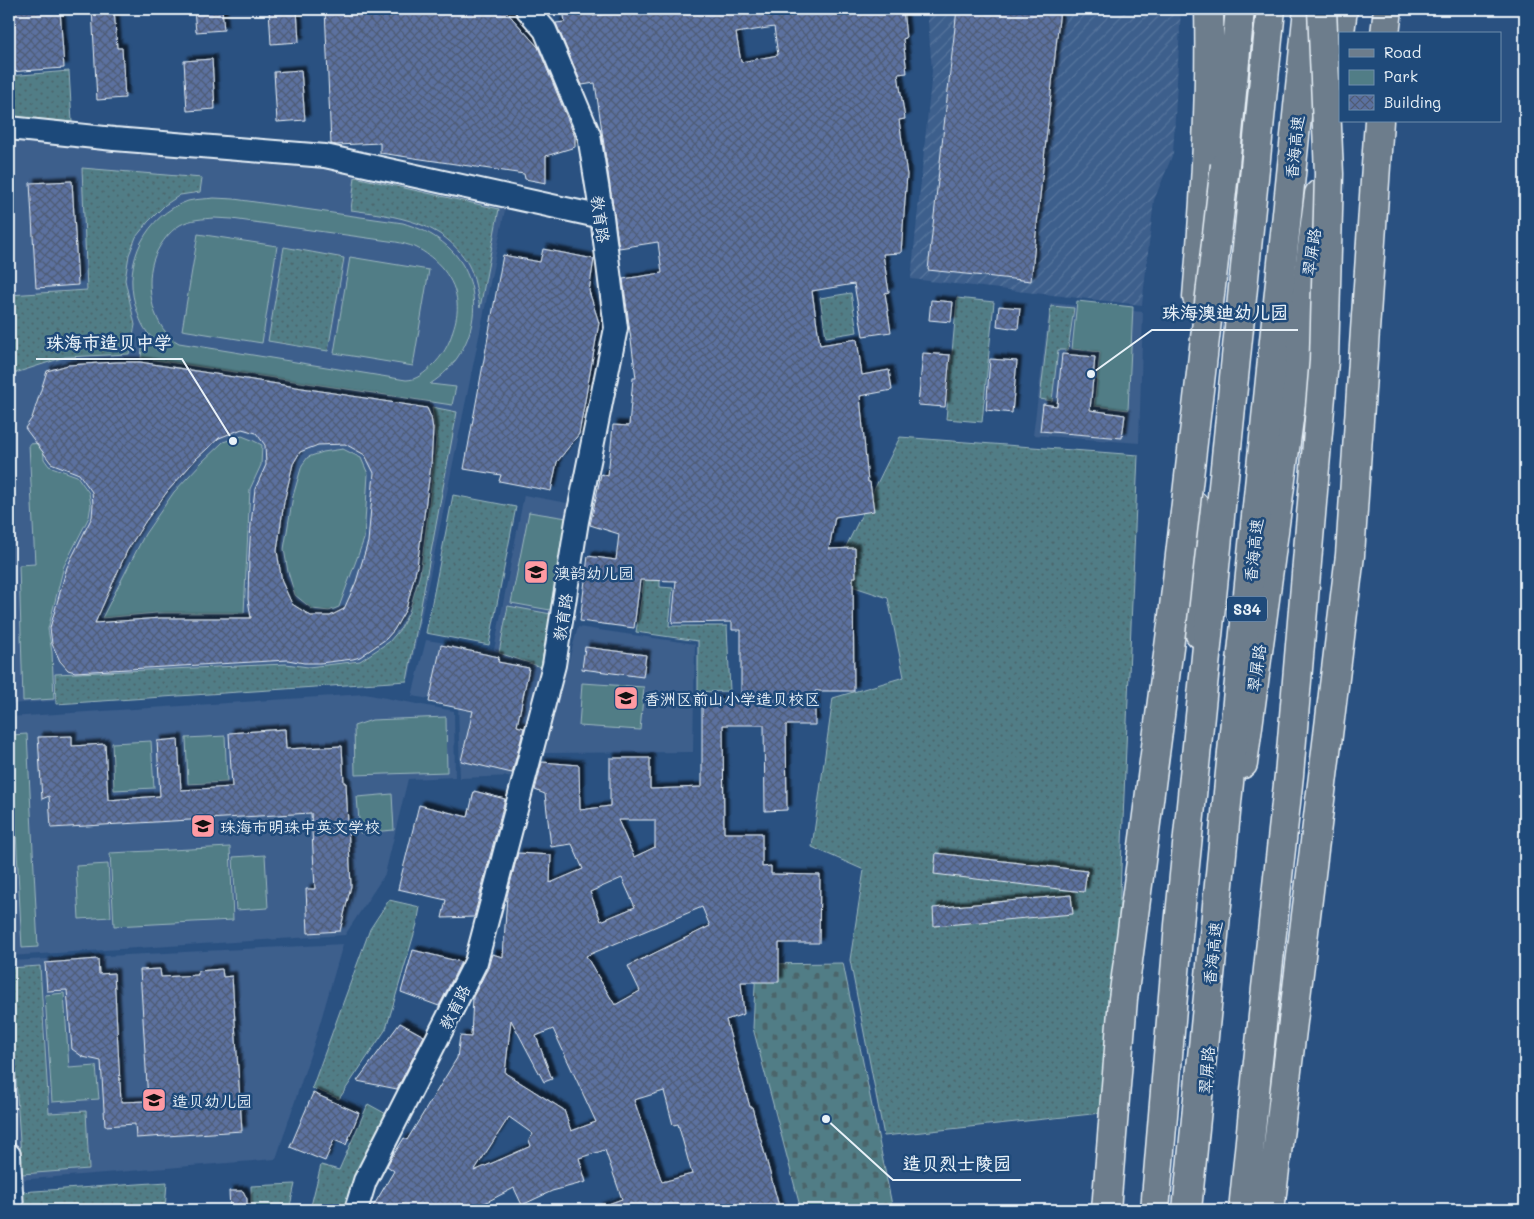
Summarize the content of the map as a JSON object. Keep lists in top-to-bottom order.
{
  "streets": {
    "main road": ["香海高速", "翠屏路", "S34"],
    "street": ["教育路"]
  },
  "places": {
    "other": ["珠海澳迪幼儿园", "珠海市造贝中学", "造贝烈士陵园"],
    "school or university": [
      "澳韵幼儿园",
      "香洲区前山小学造贝校区",
      "珠海市明珠中英文学校",
      "造贝幼儿园"
    ]
  },
  "legend": ["Road", "Park", "Building"]
}
